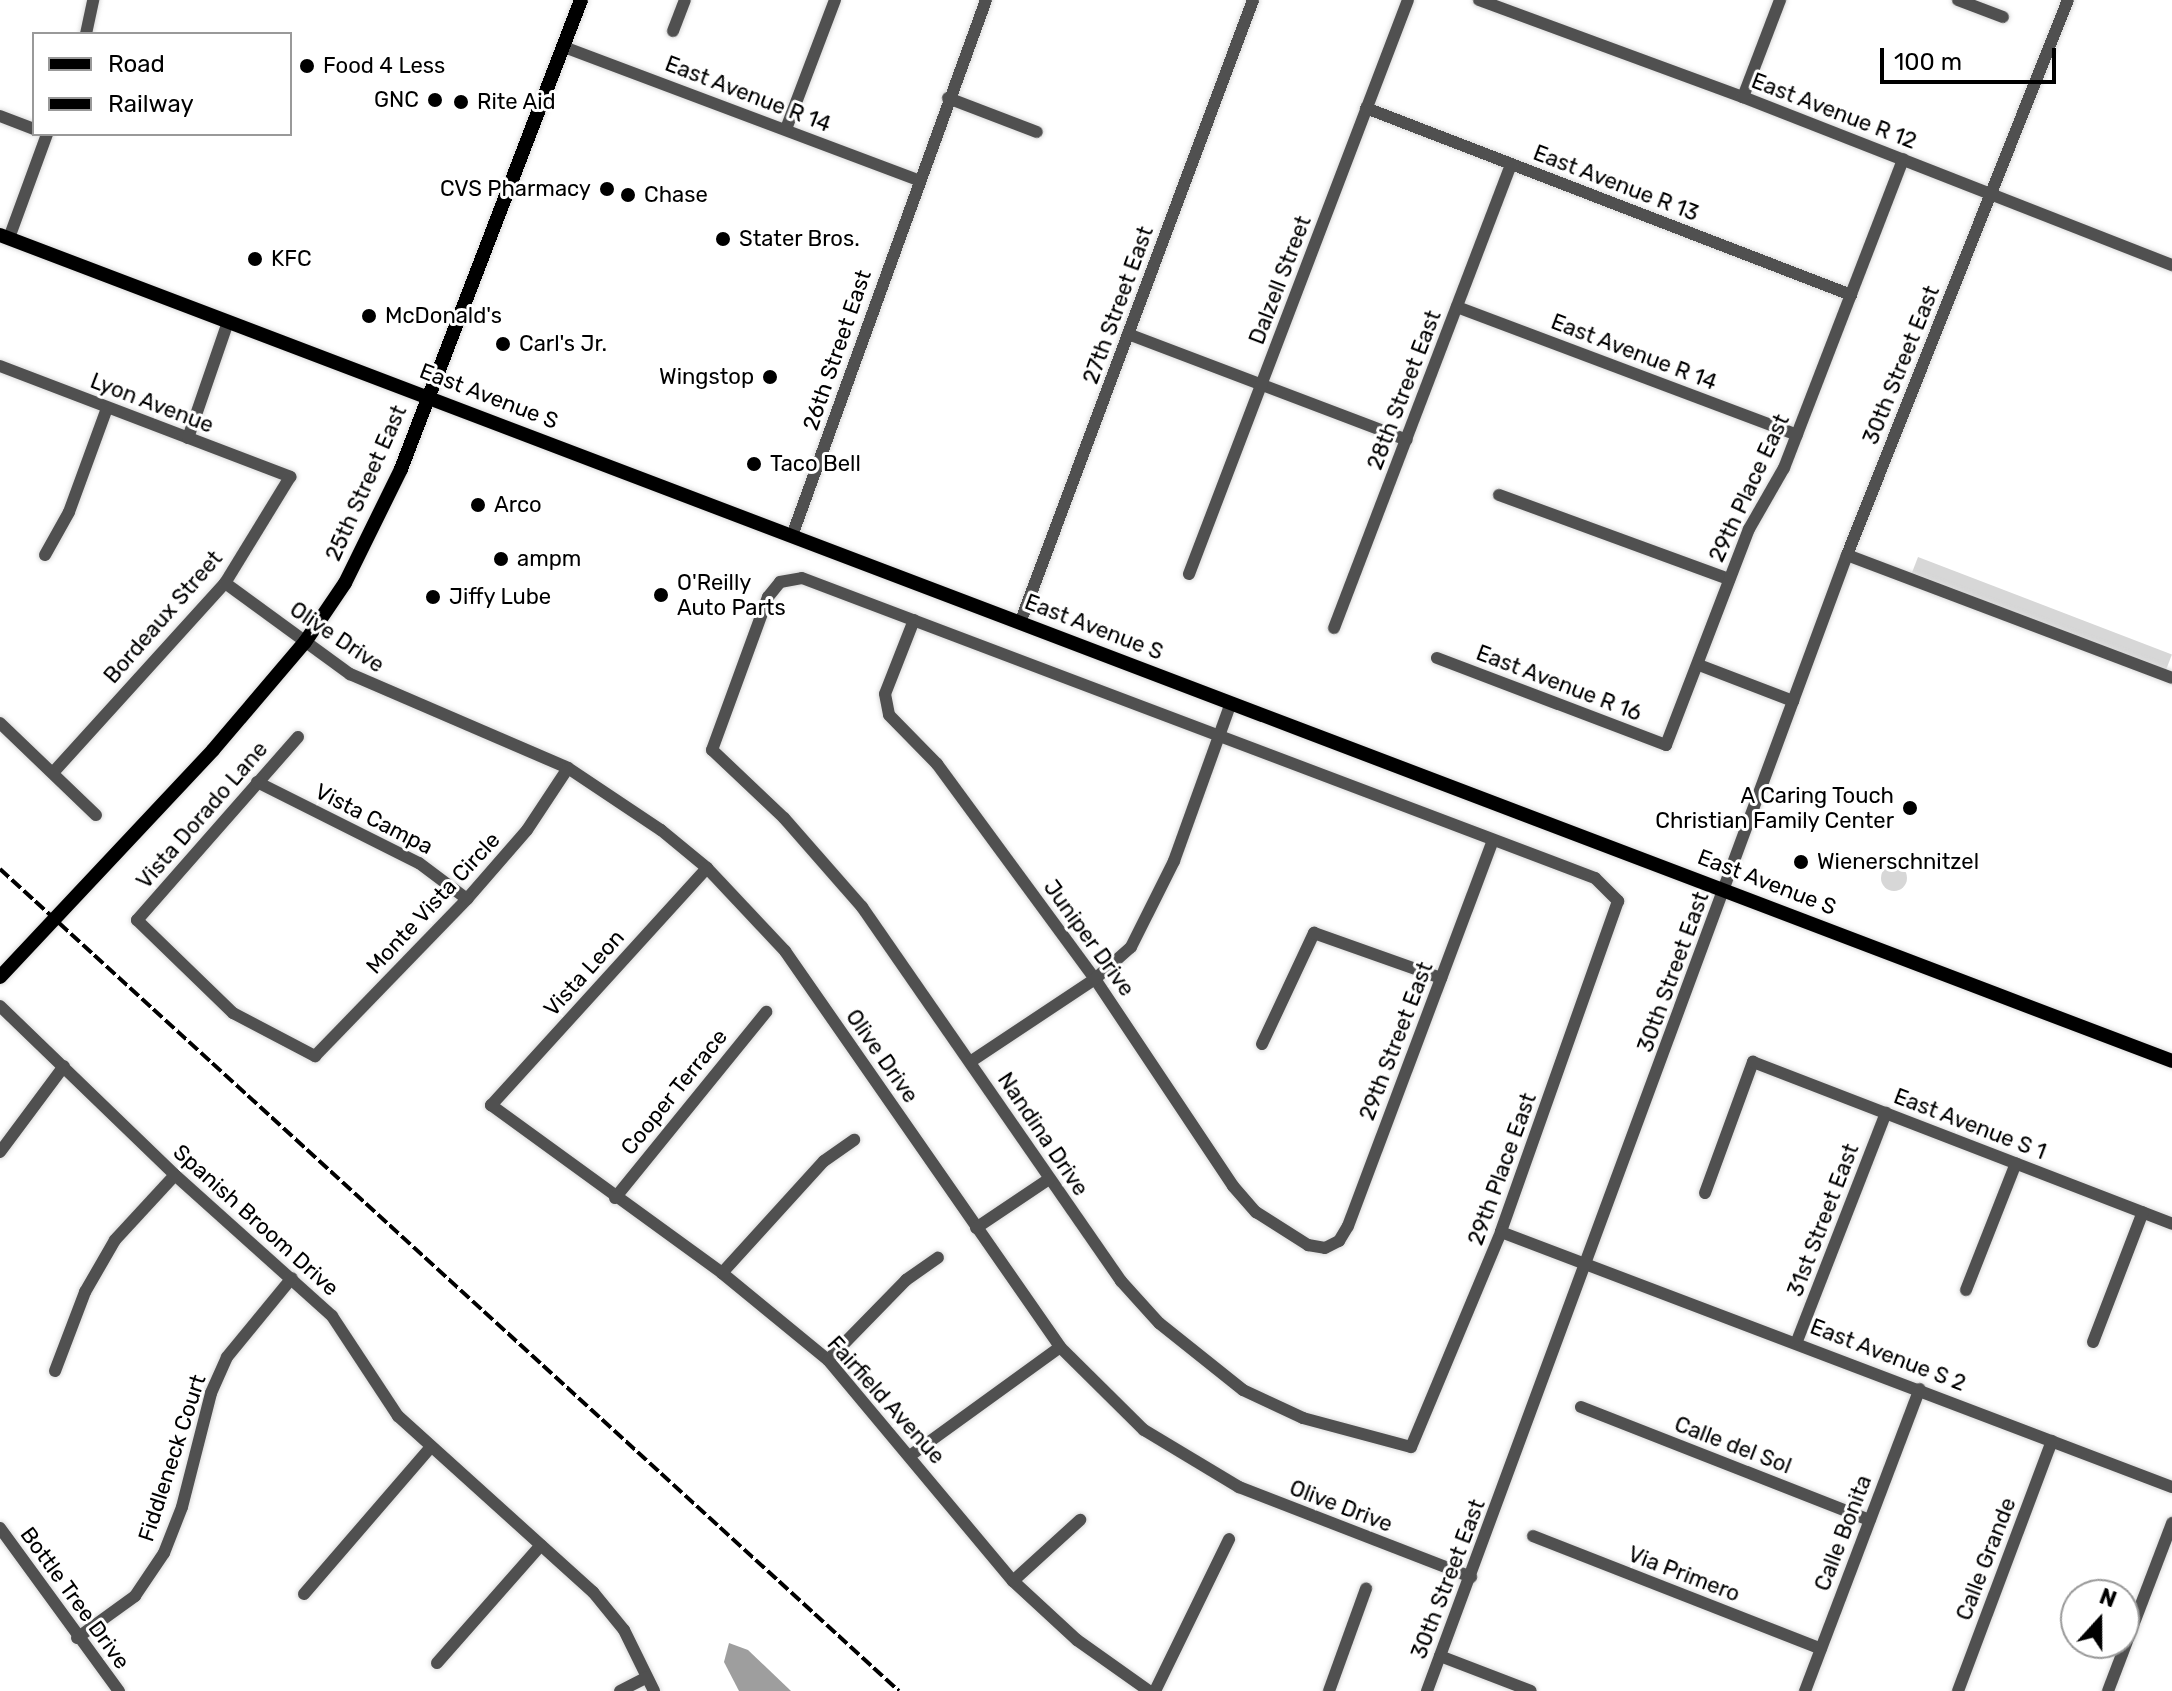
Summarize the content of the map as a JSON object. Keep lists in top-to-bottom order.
{
  "streets": {
    "main road": ["East Avenue S", "25th Street East"],
    "street": [
      "East Avenue R 14",
      "East Avenue R 12",
      "East Avenue R 13",
      "Dalzell Street",
      "27th Street East",
      "26th Street East",
      "30th Street East",
      "28th Street East",
      "Lyon Avenue",
      "29th Place East",
      "Bordeaux Street",
      "Olive Drive",
      "East Avenue R 16",
      "Vista Dorado Lane",
      "Vista Campa",
      "Monte Vista Circle",
      "Juniper Drive",
      "Vista Leon",
      "29th Street East",
      "Cooper Terrace",
      "East Avenue S 1",
      "Nandina Drive",
      "Spanish Broom Drive",
      "31st Street East",
      "East Avenue S 2",
      "Fairfield Avenue",
      "Calle del Sol",
      "Fiddleneck Court",
      "Calle Bonita",
      "Calle Grande",
      "Via Primero",
      "Bottle Tree Drive"
    ]
  },
  "crossings": [
    ["East Avenue R 14", "26th Street East"],
    ["East Avenue R 14", "28th Street East"],
    ["East Avenue R 14", "25th Street East"],
    ["East Avenue R 14", "29th Place East"],
    ["East Avenue R 12", "30th Street East"],
    ["East Avenue R 12", "29th Place East"],
    ["East Avenue R 13", "Dalzell Street"],
    ["East Avenue R 13", "28th Street East"],
    ["East Avenue R 13", "29th Place East"],
    ["27th Street East", "East Avenue S"],
    ["26th Street East", "East Avenue S"],
    ["30th Street East", "East Avenue S"],
    ["30th Street East", "Olive Drive"],
    ["30th Street East", "East Avenue S 2"],
    ["East Avenue S", "25th Street East"],
    ["Lyon Avenue", "Bordeaux Street"],
    ["25th Street East", "Olive Drive"],
    ["29th Place East", "East Avenue R 16"],
    ["29th Place East", "29th Street East"],
    ["29th Place East", "Nandina Drive"],
    ["29th Place East", "East Avenue S 2"],
    ["Bordeaux Street", "Olive Drive"],
    ["Olive Drive", "Monte Vista Circle"],
    ["Olive Drive", "Vista Leon"],
    ["Vista Dorado Lane", "Vista Campa"],
    ["Vista Dorado Lane", "Monte Vista Circle"],
    ["Vista Campa", "Monte Vista Circle"],
    ["Juniper Drive", "29th Street East"],
    ["Juniper Drive", "Nandina Drive"],
    ["Vista Leon", "Fairfield Avenue"],
    ["Cooper Terrace", "Fairfield Avenue"],
    ["East Avenue S 1", "31st Street East"],
    ["Spanish Broom Drive", "Fiddleneck Court"],
    ["31st Street East", "East Avenue S 2"],
    ["East Avenue S 2", "Calle Bonita"],
    ["East Avenue S 2", "Calle Grande"],
    ["Calle del Sol", "Calle Bonita"],
    ["Fiddleneck Court", "Bottle Tree Drive"],
    ["Calle Bonita", "Via Primero"]
  ],
  "places": [
    "Food 4 Less",
    "GNC",
    "Rite Aid",
    "CVS Pharmacy",
    "Chase",
    "Stater Bros.",
    "KFC",
    "McDonald's",
    "Carl's Jr.",
    "Wingstop",
    "Taco Bell",
    "Arco",
    "ampm",
    "O'Reilly Auto Parts",
    "Jiffy Lube",
    "A Caring Touch Christian Family Center",
    "Wienerschnitzel"
  ],
  "legend": ["Road", "Railway"],
  "scale_bar": "100 m",
  "north": "top"
}
